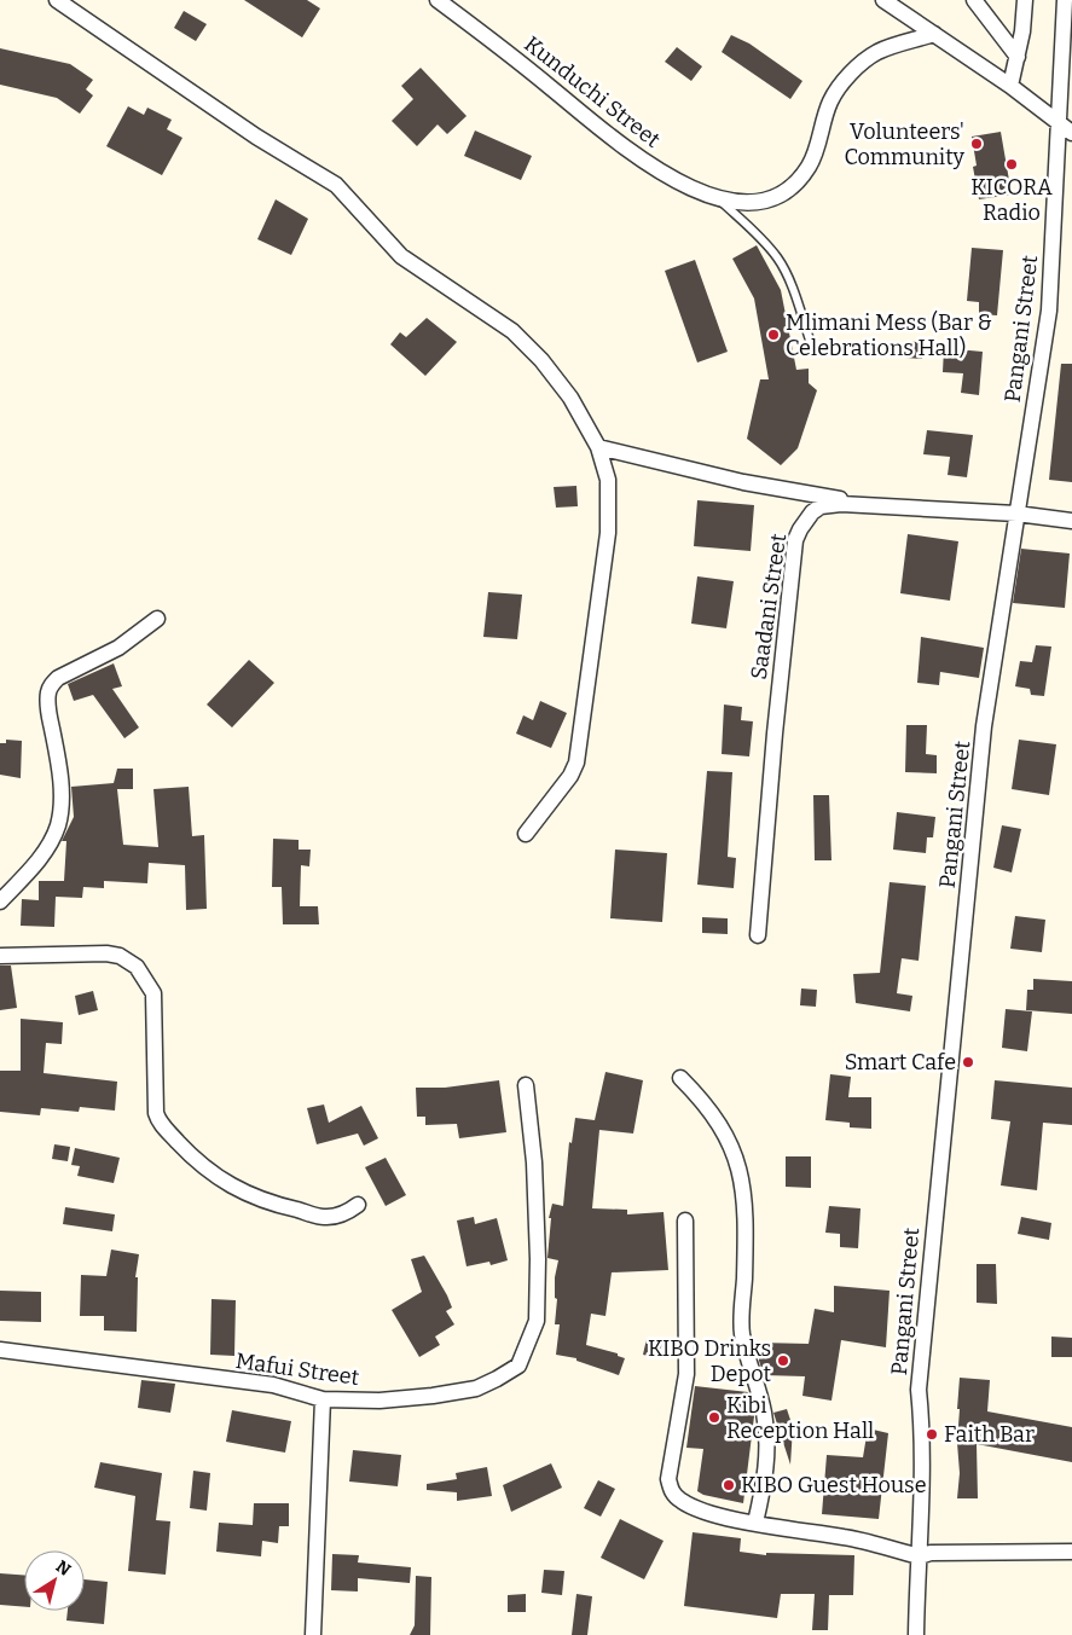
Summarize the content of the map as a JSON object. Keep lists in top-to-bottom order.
{
  "streets": {
    "street": [
      "Kunduchi Street",
      "Pangani Street",
      "Saadani Street",
      "Mafui Street"
    ]
  },
  "crossings": [
    ["Pangani Street", "Saadani Street"]
  ],
  "places": [
    "Volunteers' Community",
    "KICORA Radio",
    "Mlimani Mess (Bar & Celebrations Hall)",
    "Smart Cafe",
    "KIBO Drinks Depot",
    "Kibi Reception Hall",
    "Faith Bar",
    "KIBO Guest House"
  ],
  "north": "top right"
}
